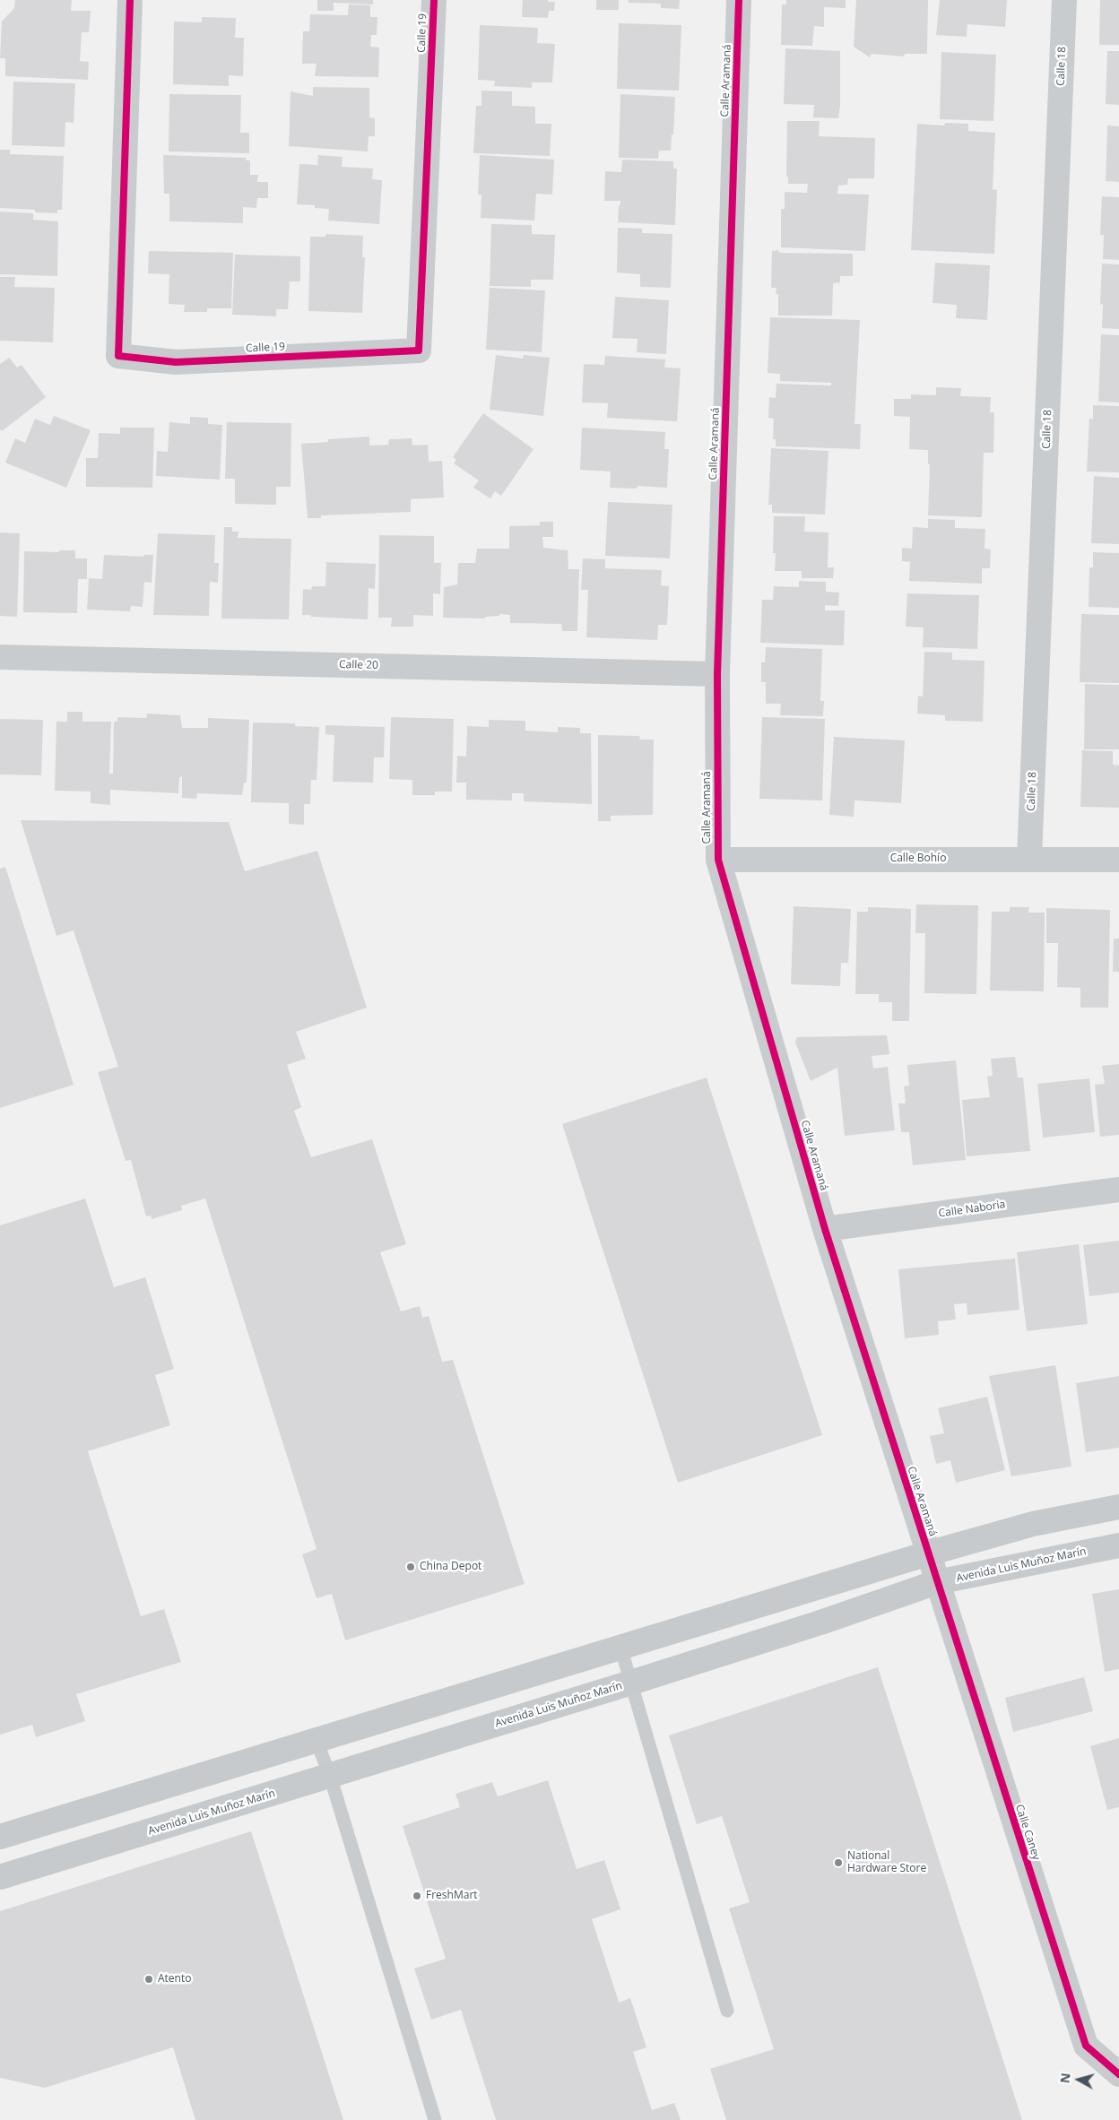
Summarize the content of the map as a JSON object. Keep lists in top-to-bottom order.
{
  "streets": {
    "main road": ["Avenida Luis Muñoz Marín"],
    "street": [
      "Calle 19",
      "Calle 18",
      "Calle Aramaná",
      "Calle 20",
      "Calle Bohío",
      "Calle Naboria",
      "Calle Caney"
    ]
  },
  "crossings": [
    ["Calle 18", "Calle Bohío"],
    ["Calle Aramaná", "Calle 20"],
    ["Calle Aramaná", "Calle Bohío"],
    ["Calle Aramaná", "Calle Naboria"],
    ["Calle Aramaná", "Avenida Luis Muñoz Marín"],
    ["Calle Aramaná", "Calle Caney"],
    ["Avenida Luis Muñoz Marín", "Calle Caney"]
  ],
  "places": [
    "China Depot",
    "National Hardware Store",
    "FreshMart",
    "Atento"
  ],
  "north": "left"
}
